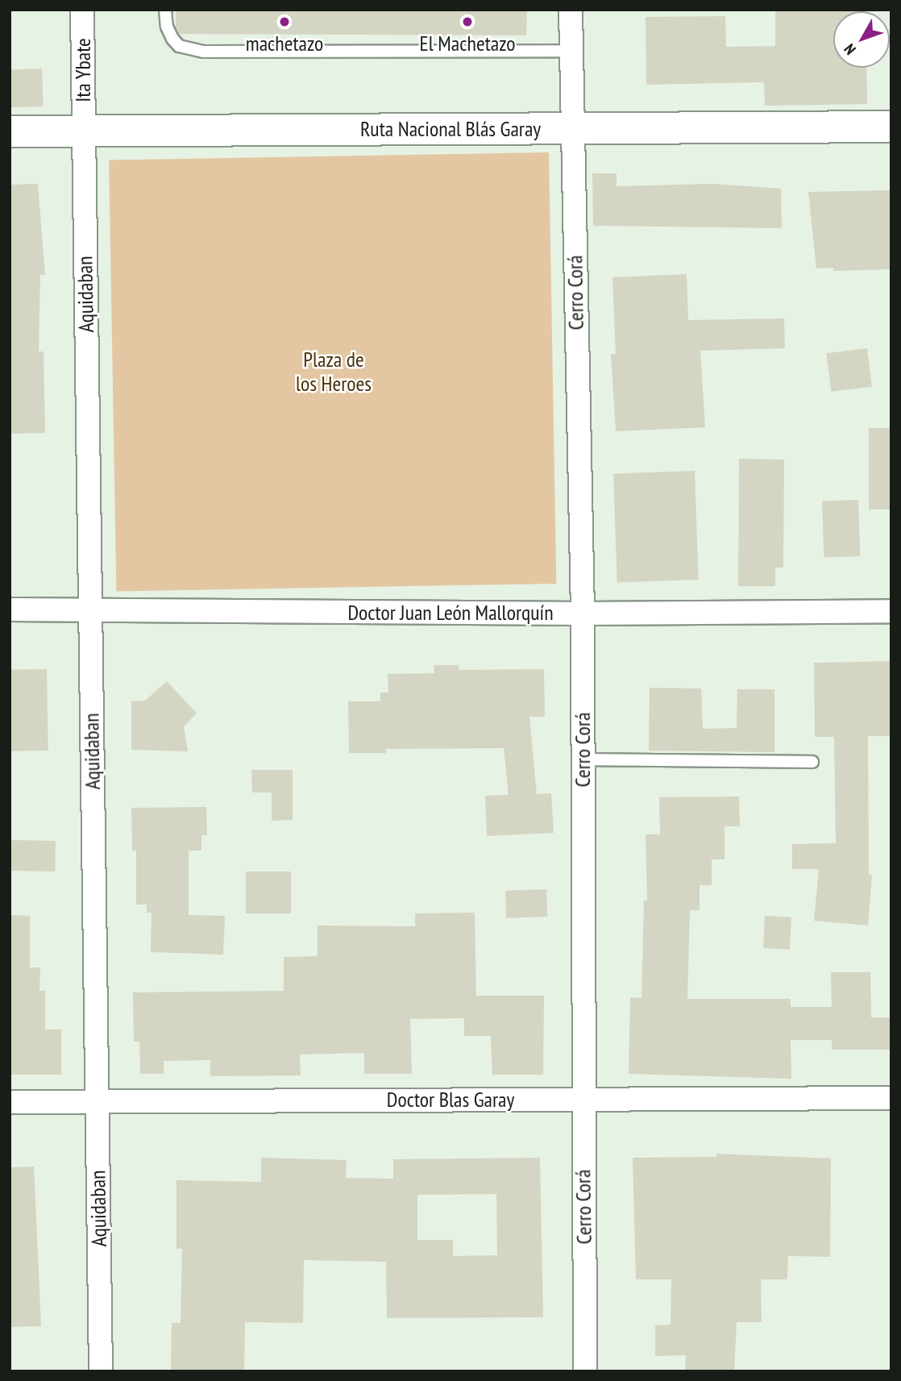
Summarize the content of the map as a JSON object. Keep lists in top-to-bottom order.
{
  "streets": {
    "highway": ["Ruta Nacional Blás Garay"],
    "street": [
      "Ita Ybate",
      "Cerro Corá",
      "Aquidaban",
      "Doctor Juan León Mallorquín",
      "Doctor Blas Garay"
    ]
  },
  "crossings": [
    ["Ita Ybate", "Ruta Nacional Blás Garay"],
    ["Ita Ybate", "Aquidaban"],
    ["Ruta Nacional Blás Garay", "Cerro Corá"],
    ["Ruta Nacional Blás Garay", "Aquidaban"],
    ["Cerro Corá", "Doctor Juan León Mallorquín"],
    ["Cerro Corá", "Doctor Blas Garay"],
    ["Aquidaban", "Doctor Juan León Mallorquín"],
    ["Aquidaban", "Doctor Blas Garay"]
  ],
  "parks": ["Plaza de los Heroes"],
  "places": ["machetazo", "El Machetazo"],
  "north": "bottom left"
}
